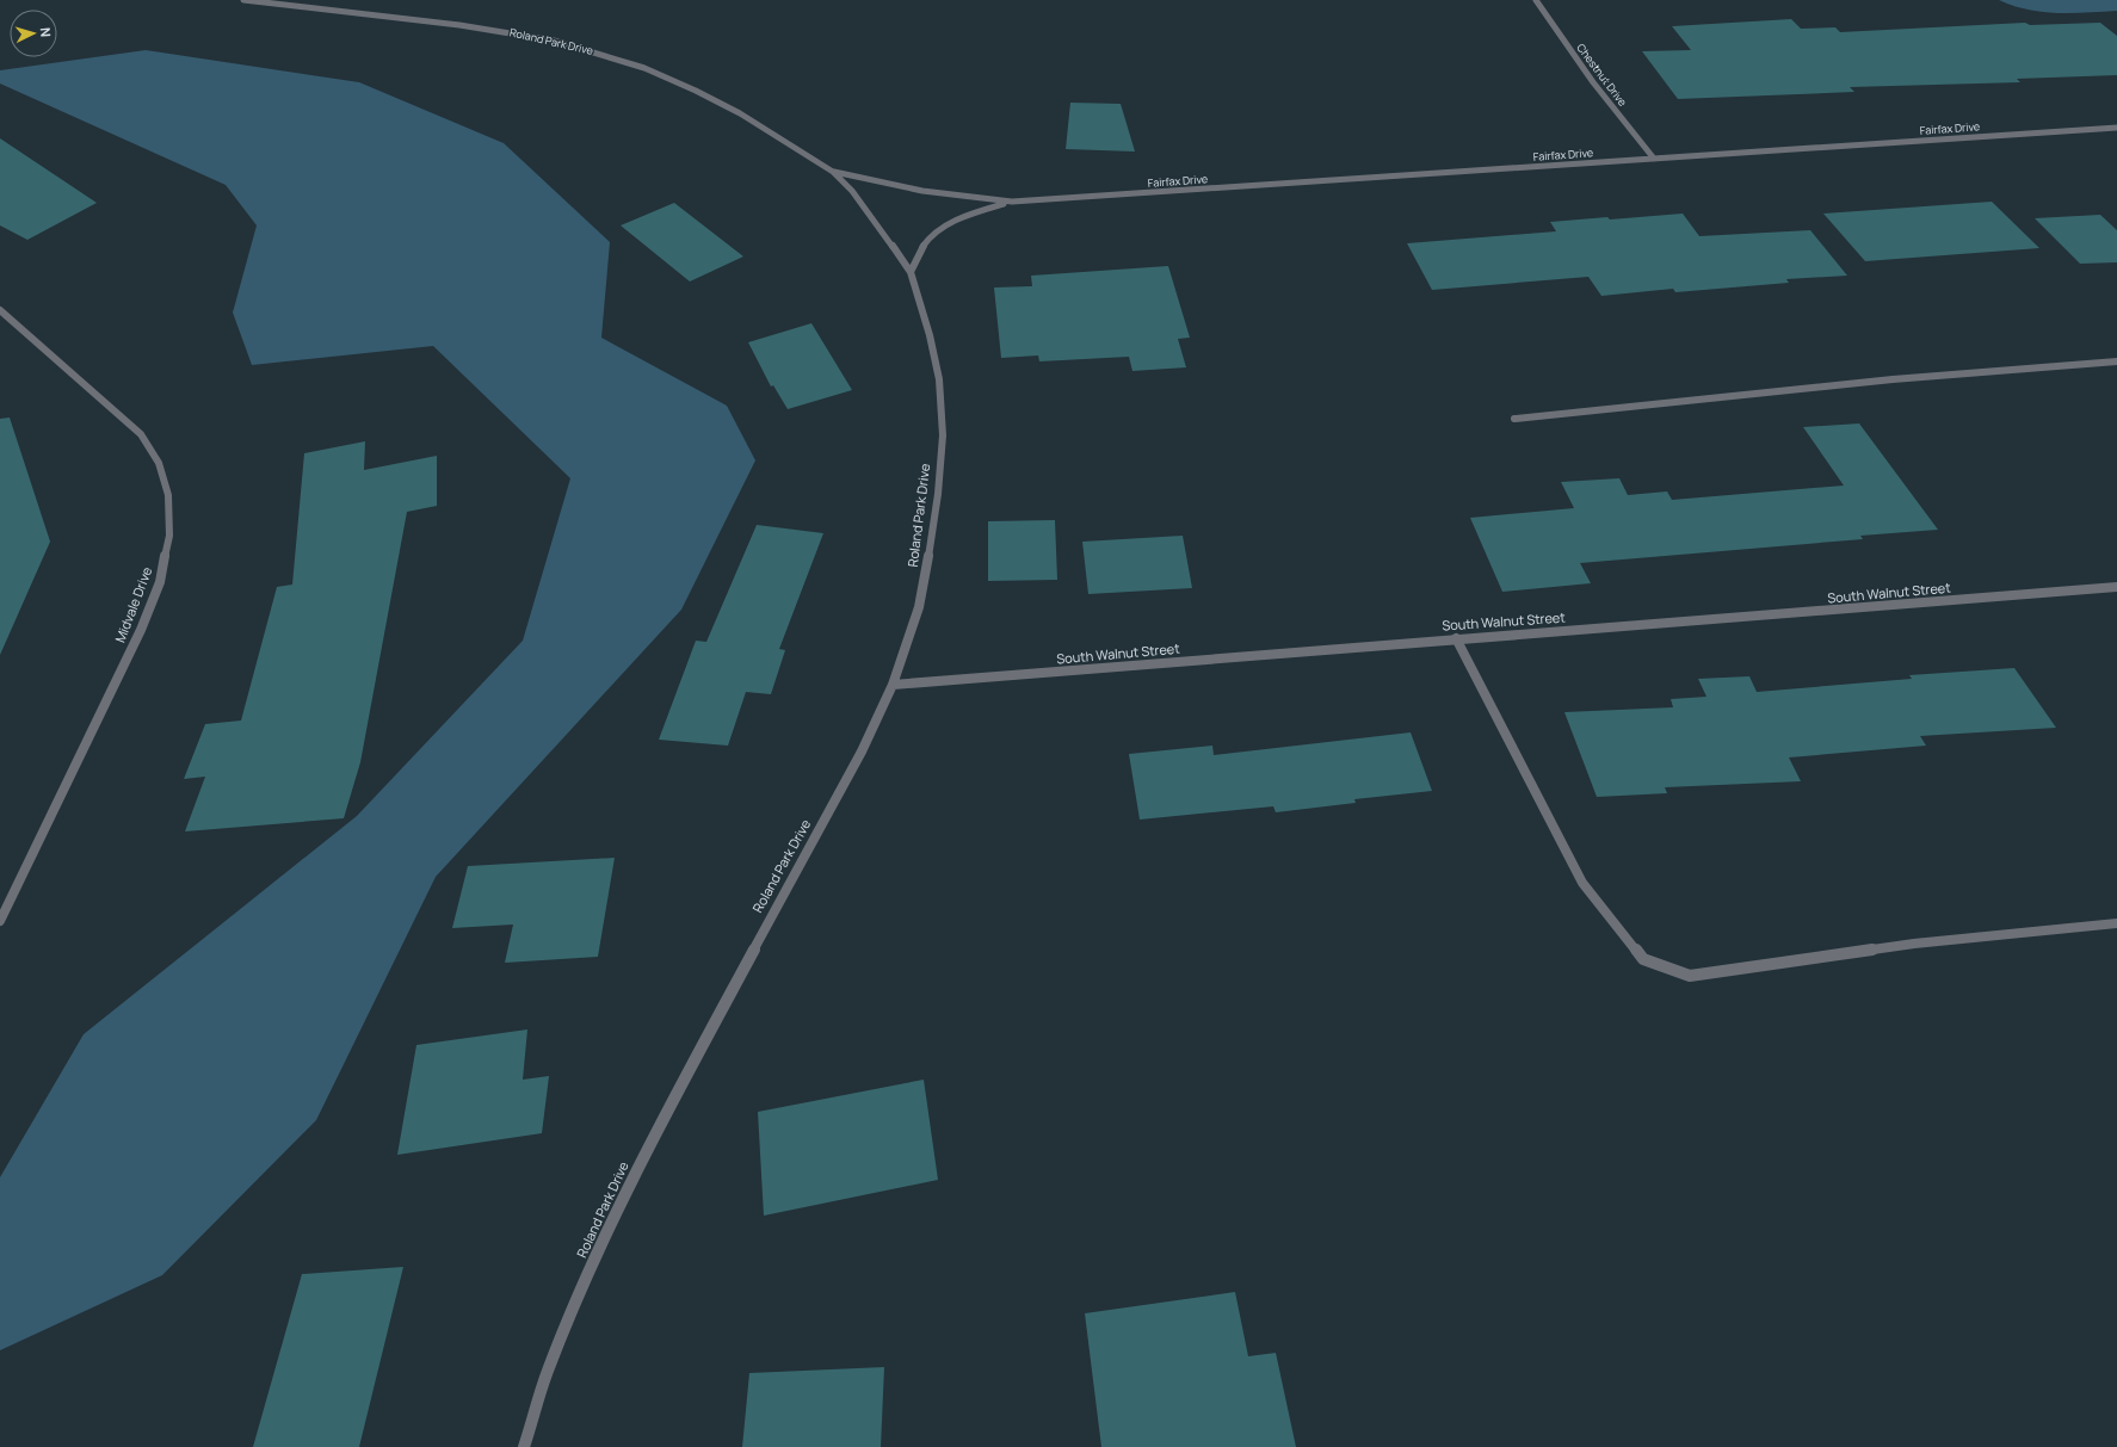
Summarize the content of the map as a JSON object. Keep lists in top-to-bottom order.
{
  "streets": {
    "street": [
      "Roland Park Drive",
      "Chestnut Drive",
      "Fairfax Drive",
      "South Walnut Street",
      "Midvale Drive"
    ]
  },
  "crossings": [
    ["Roland Park Drive", "Fairfax Drive"],
    ["Roland Park Drive", "South Walnut Street"],
    ["Chestnut Drive", "Fairfax Drive"]
  ],
  "north": "right"
}
